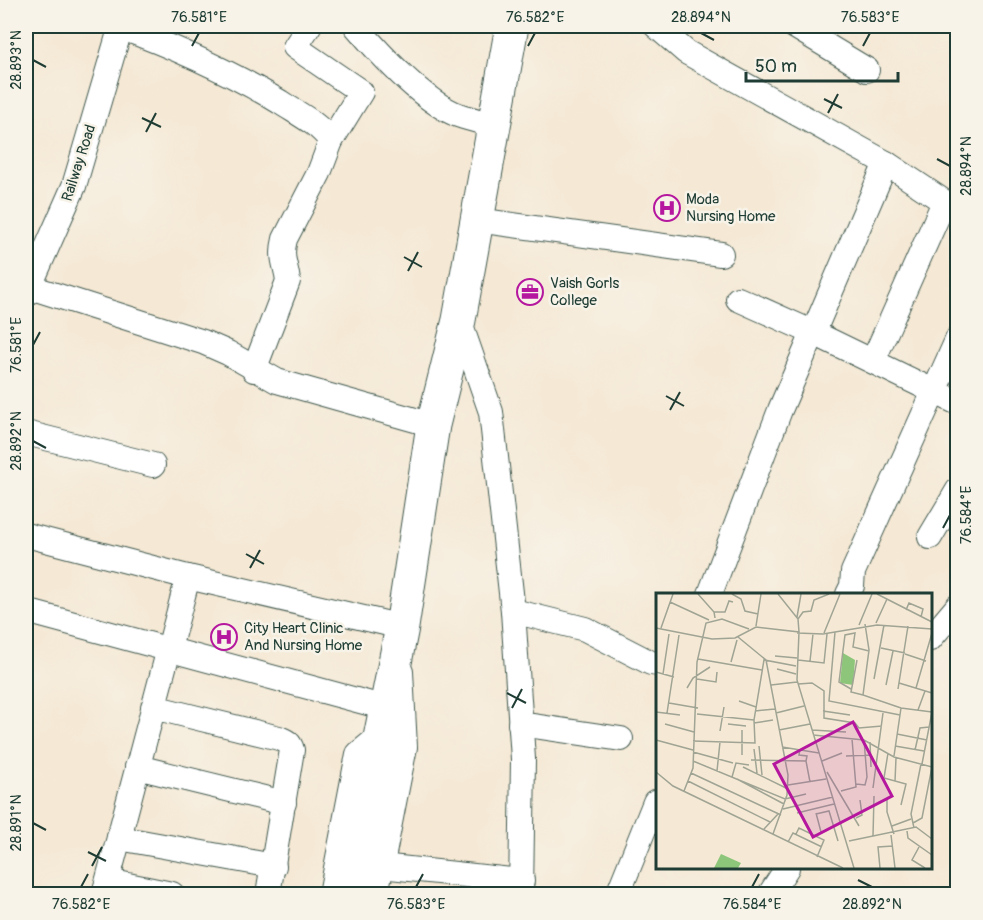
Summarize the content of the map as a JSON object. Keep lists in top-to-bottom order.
{
  "streets": {
    "street": ["Railway Road"]
  },
  "places": {
    "hospital": ["Moda Nursing Home", "City Heart Clinic And Nursing Home"],
    "office": ["Vaish Gorls College"]
  },
  "scale_bar": "50 m",
  "coordinates": [
    "76.581°E",
    "76.582°E",
    "28.894°N",
    "76.583°E",
    "28.893°N",
    "28.892°N",
    "76.584°E",
    "28.891°N"
  ]
}
